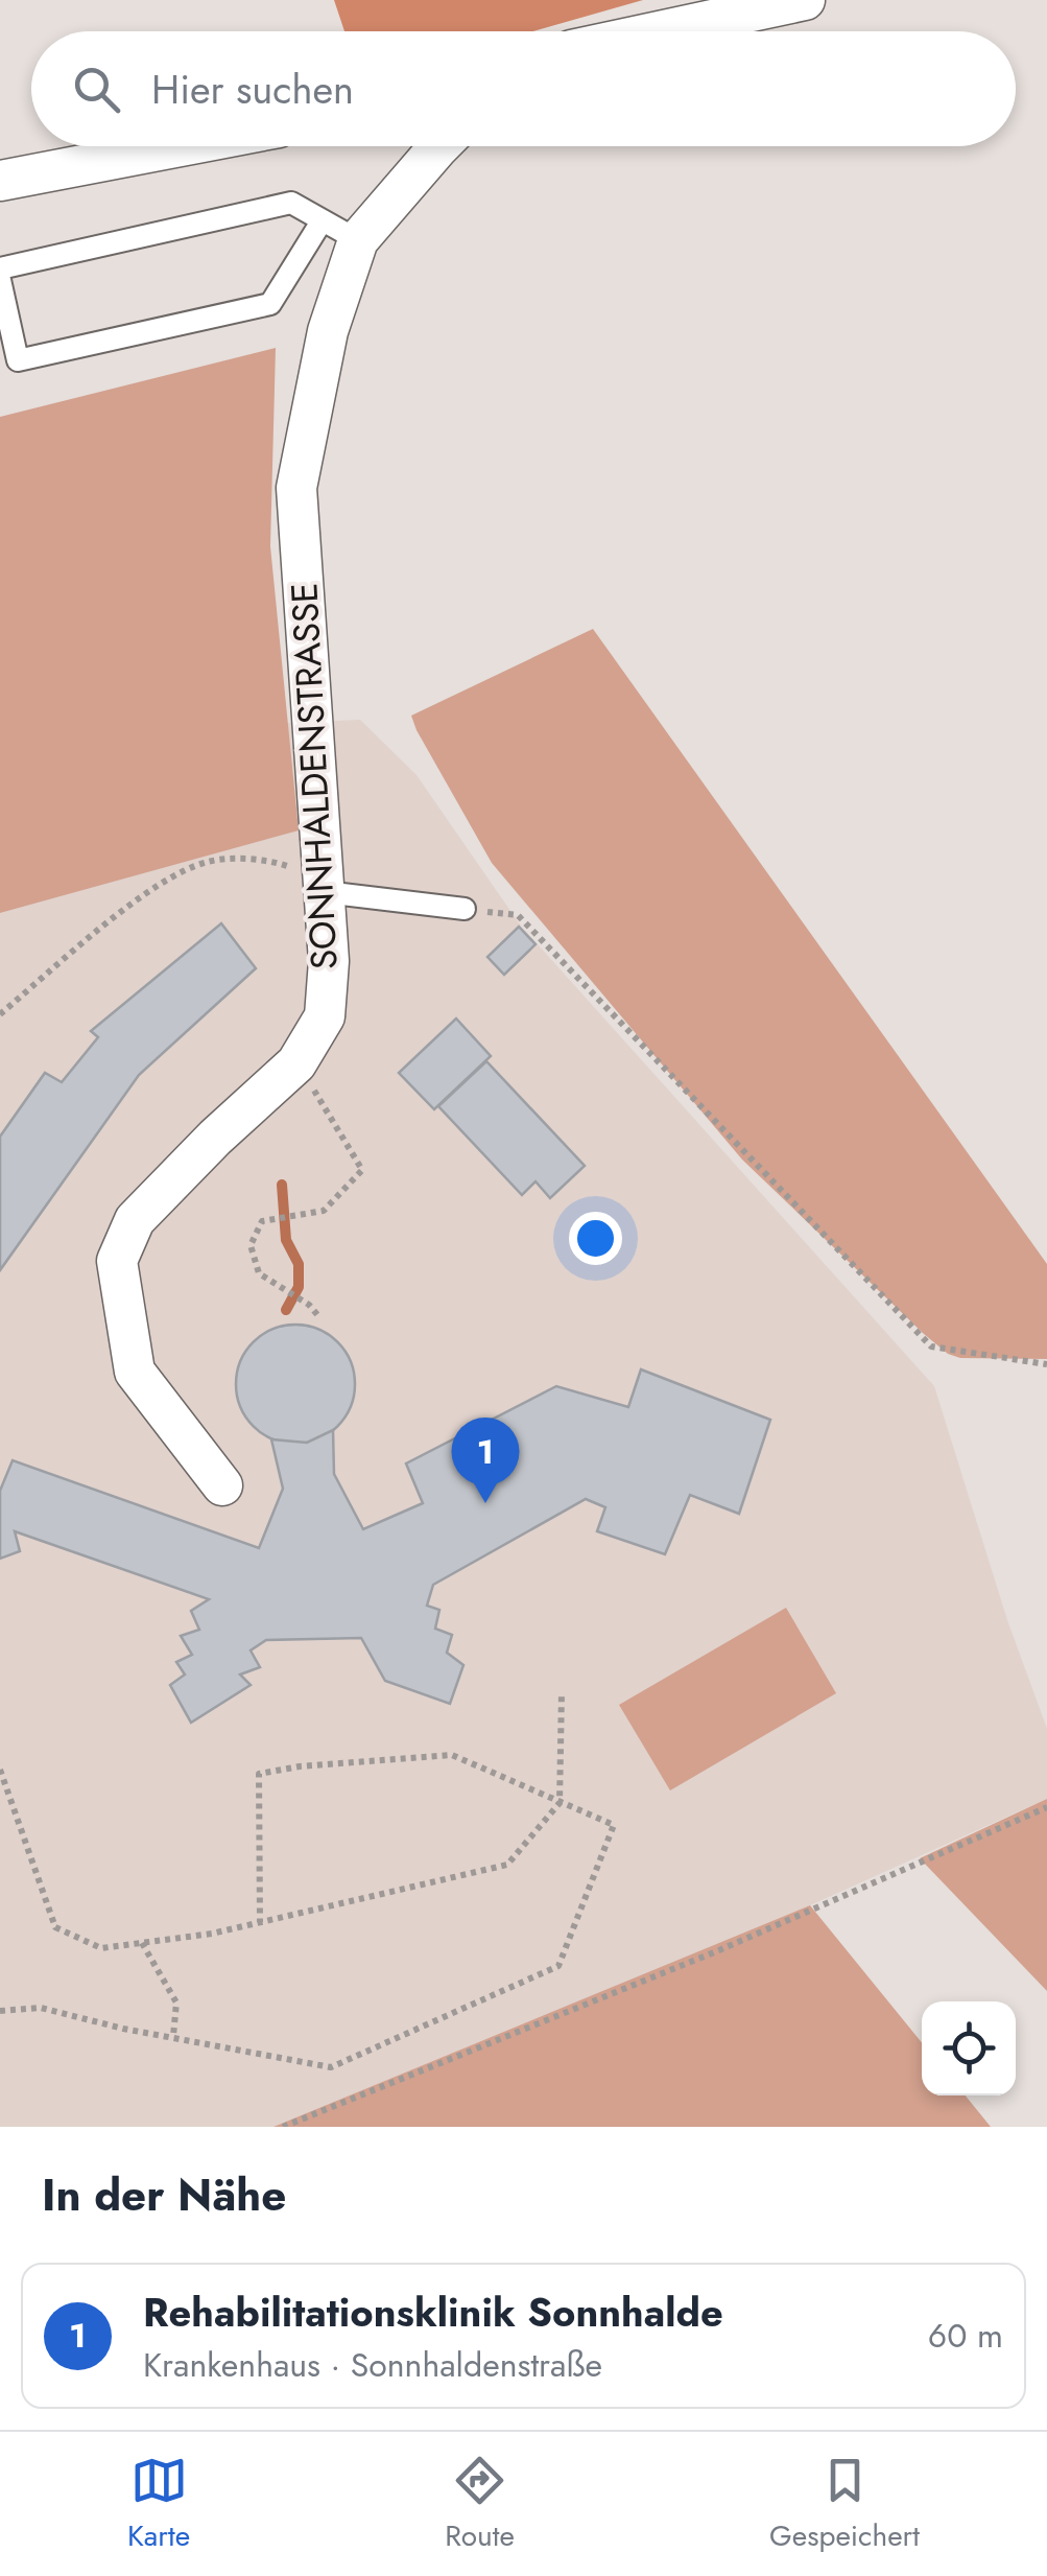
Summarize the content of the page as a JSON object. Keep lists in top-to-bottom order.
{
  "streets": {
    "street": ["SONNHALDENSTRASSE"]
  },
  "page": {
    "search": "Hier suchen",
    "pins": "1",
    "heading": "In der Nähe",
    "list": [
      {
        "mark": "1",
        "name": "Rehabilitationsklinik Sonnhalde",
        "note": "Krankenhaus · Sonnhaldenstraße",
        "value": "60 m"
      }
    ],
    "nav": ["Karte", "Route", "Gespeichert"]
  }
}
